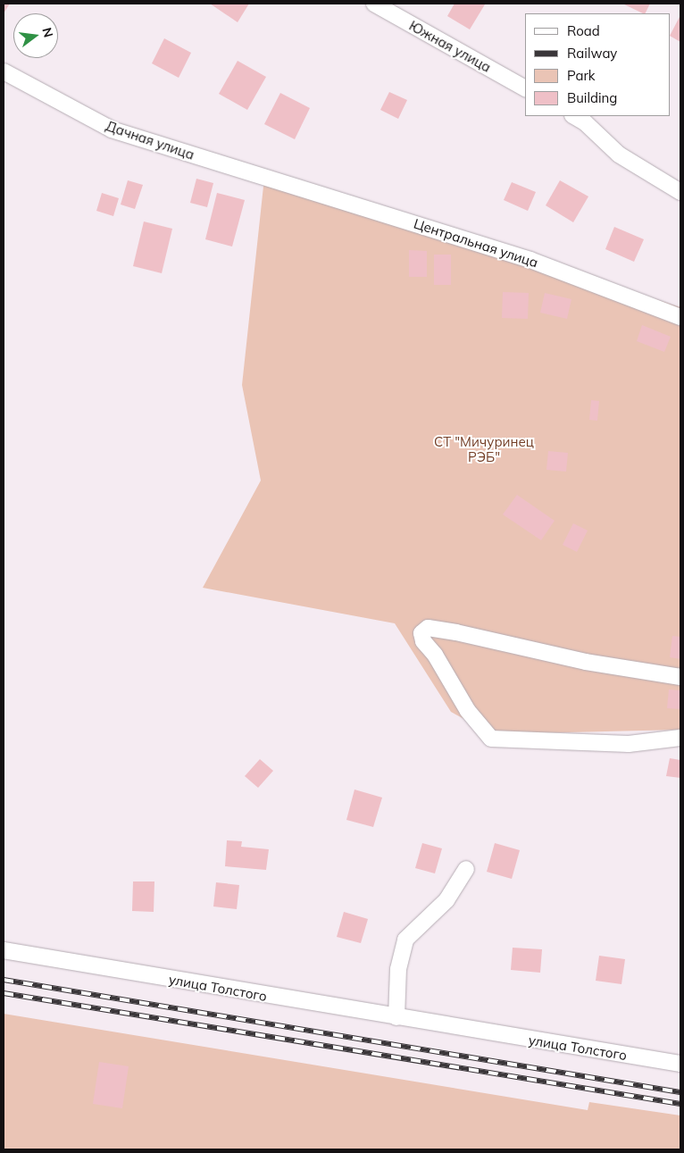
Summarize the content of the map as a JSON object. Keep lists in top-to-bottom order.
{
  "streets": {
    "street": [
      "Южная улица",
      "Дачная улица",
      "Центральная улица",
      "улица Толстого"
    ]
  },
  "crossings": [
    ["Дачная улица", "Центральная улица"]
  ],
  "parks": ["СТ \"Мичуринец РЭБ\""],
  "legend": [
    "Road",
    "Railway",
    "Park",
    "Building"
  ],
  "north": "right"
}
